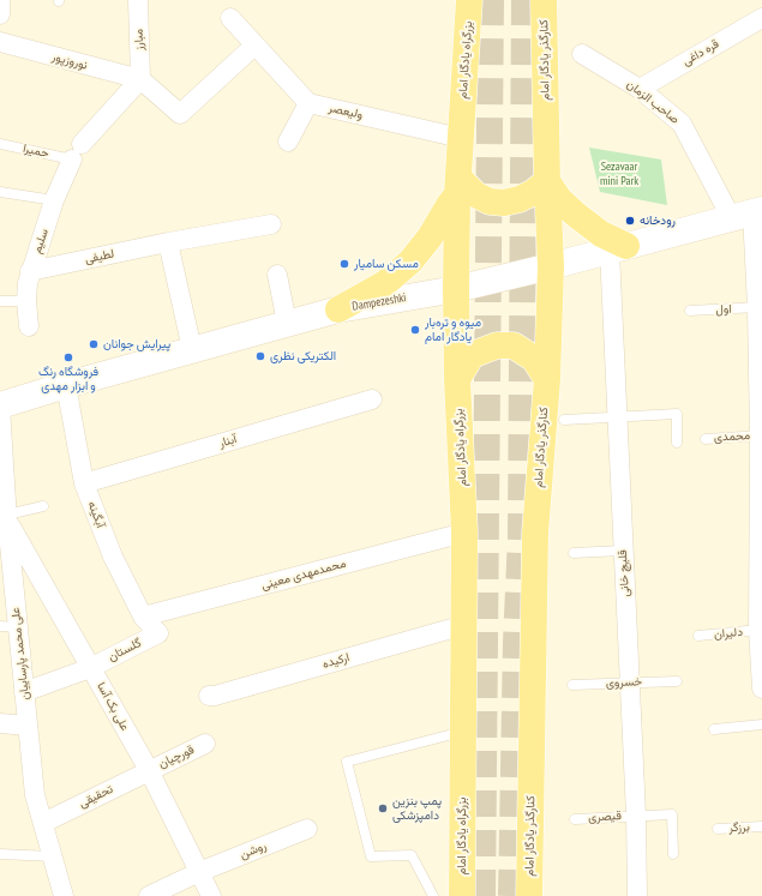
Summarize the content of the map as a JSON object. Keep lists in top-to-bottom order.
{
  "streets": {
    "main road": ["بزرگراه یادگار امام", "کنارگذر یادگار امام", "Dampezeshki"],
    "street": [
      "مبارز",
      "قره داغی",
      "نوروزپور",
      "صاحب الزمان",
      "ولیعصر",
      "سلیم",
      "لطیفی",
      "آبنار",
      "آبگینه",
      "قلیچ خانی",
      "محمدمهدی معینی",
      "گلستان",
      "علی محمد پارساییان",
      "ارکیده",
      "علی بک آسا",
      "قورچیان",
      "تحقیقی",
      "روشن"
    ],
    "lane": [
      "حمیرا",
      "اول",
      "محمدی",
      "دلیران",
      "خسروی",
      "قیصری",
      "برزگر"
    ]
  },
  "crossings": [
    ["مبارز", "نوروزپور"],
    ["مبارز", "سلیم"],
    ["قره داغی", "صاحب الزمان"],
    ["بزرگراه یادگار امام", "ولیعصر"],
    ["بزرگراه یادگار امام", "Dampezeshki"],
    ["بزرگراه یادگار امام", "محمدمهدی معینی"],
    ["بزرگراه یادگار امام", "ارکیده"],
    ["کنارگذر یادگار امام", "Dampezeshki"],
    ["نوروزپور", "سلیم"],
    ["صاحب الزمان", "Dampezeshki"],
    ["حمیرا", "سلیم"],
    ["سلیم", "لطیفی"],
    ["Dampezeshki", "آبگینه"],
    ["Dampezeshki", "قلیچ خانی"],
    ["Dampezeshki", "علی محمد پارساییان"],
    ["آبنار", "آبگینه"],
    ["آبگینه", "محمدمهدی معینی"],
    ["آبگینه", "گلستان"],
    ["قلیچ خانی", "خسروی"],
    ["قلیچ خانی", "قیصری"],
    ["گلستان", "علی محمد پارساییان"],
    ["گلستان", "علی بک آسا"],
    ["علی محمد پارساییان", "علی بک آسا"],
    ["علی محمد پارساییان", "تحقیقی"],
    ["علی بک آسا", "قورچیان"],
    ["علی بک آسا", "تحقیقی"],
    ["علی بک آسا", "روشن"],
    ["قورچیان", "تحقیقی"]
  ],
  "parks": ["Sezavaar mini Park"],
  "places": [
    "رودخانه",
    "مسکن سامیار",
    "میوه و تره‌بار یادگار امام",
    "پیرایش جوانان",
    "الکتریکی نظری",
    "فروشگاه رنگ و ابزار مهدی",
    "پمپ بنزین دامپزشکی"
  ]
}
